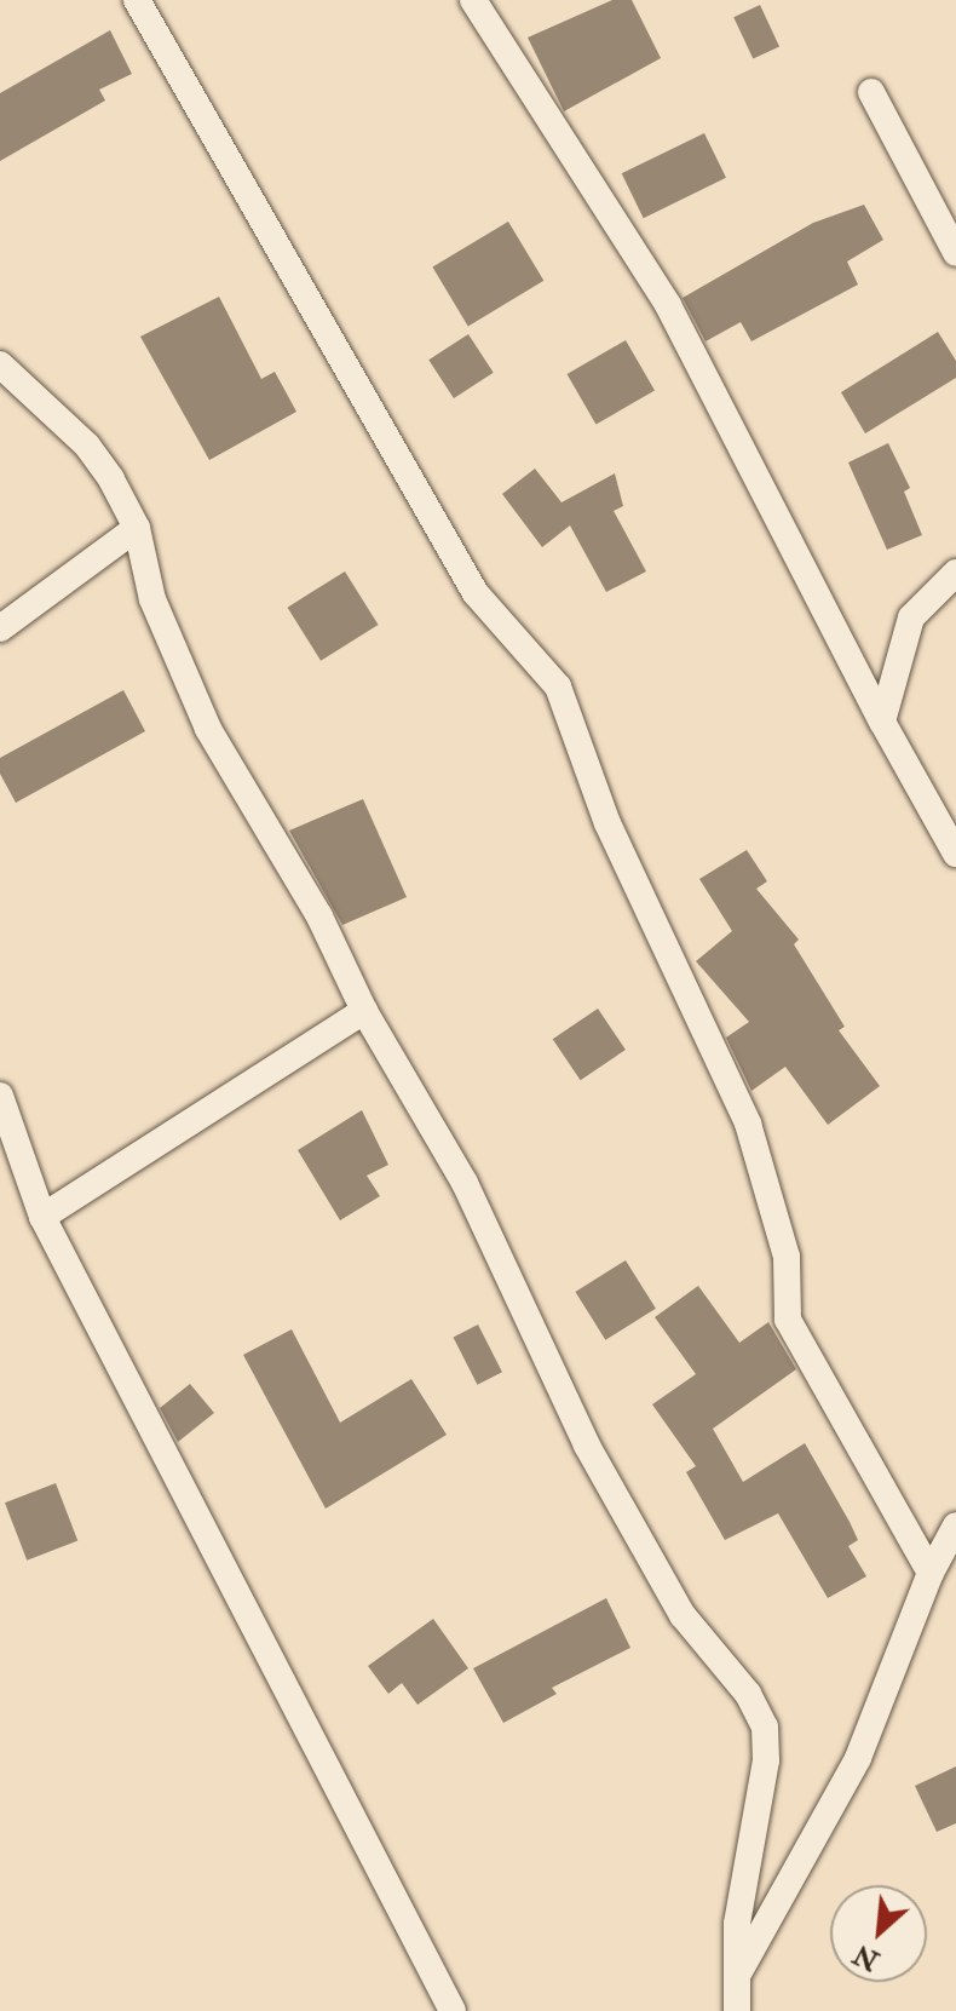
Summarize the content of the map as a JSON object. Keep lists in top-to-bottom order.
{
  "north": "bottom left"
}
